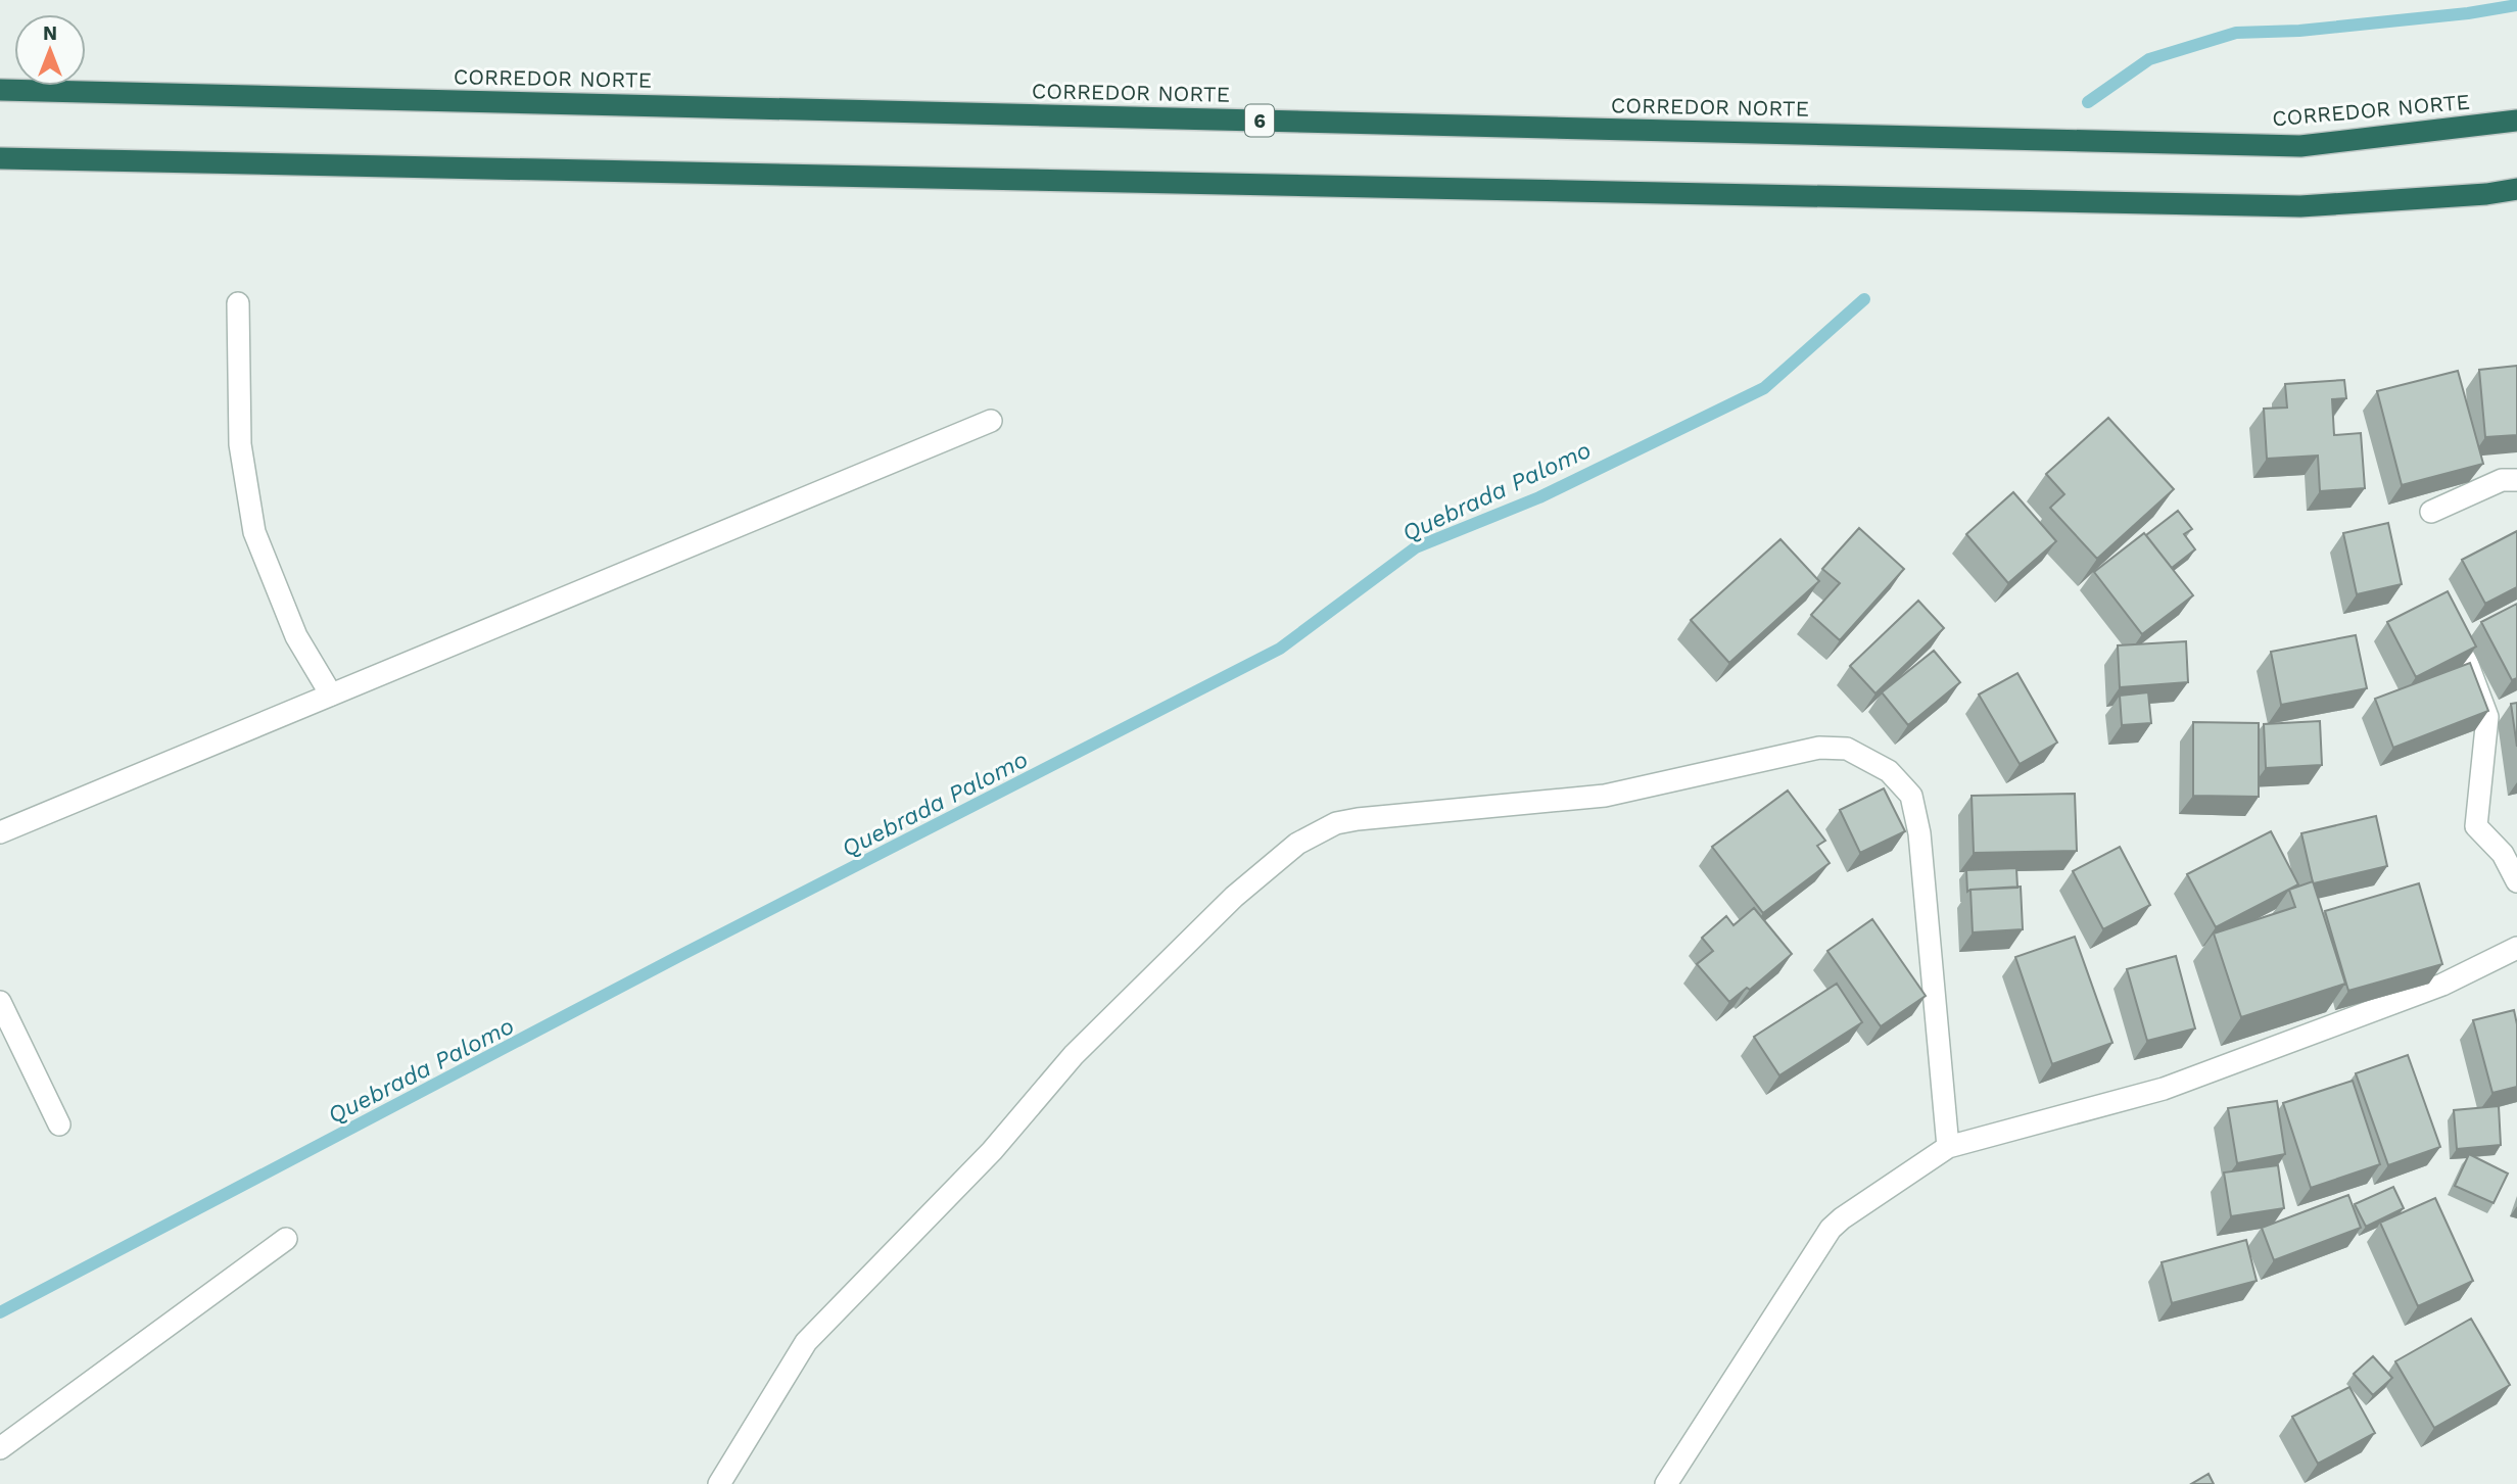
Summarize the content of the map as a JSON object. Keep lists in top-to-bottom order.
{
  "streets": {
    "highway": ["CORREDOR NORTE", "6"]
  },
  "water": ["Quebrada Palomo"],
  "north": "top"
}
